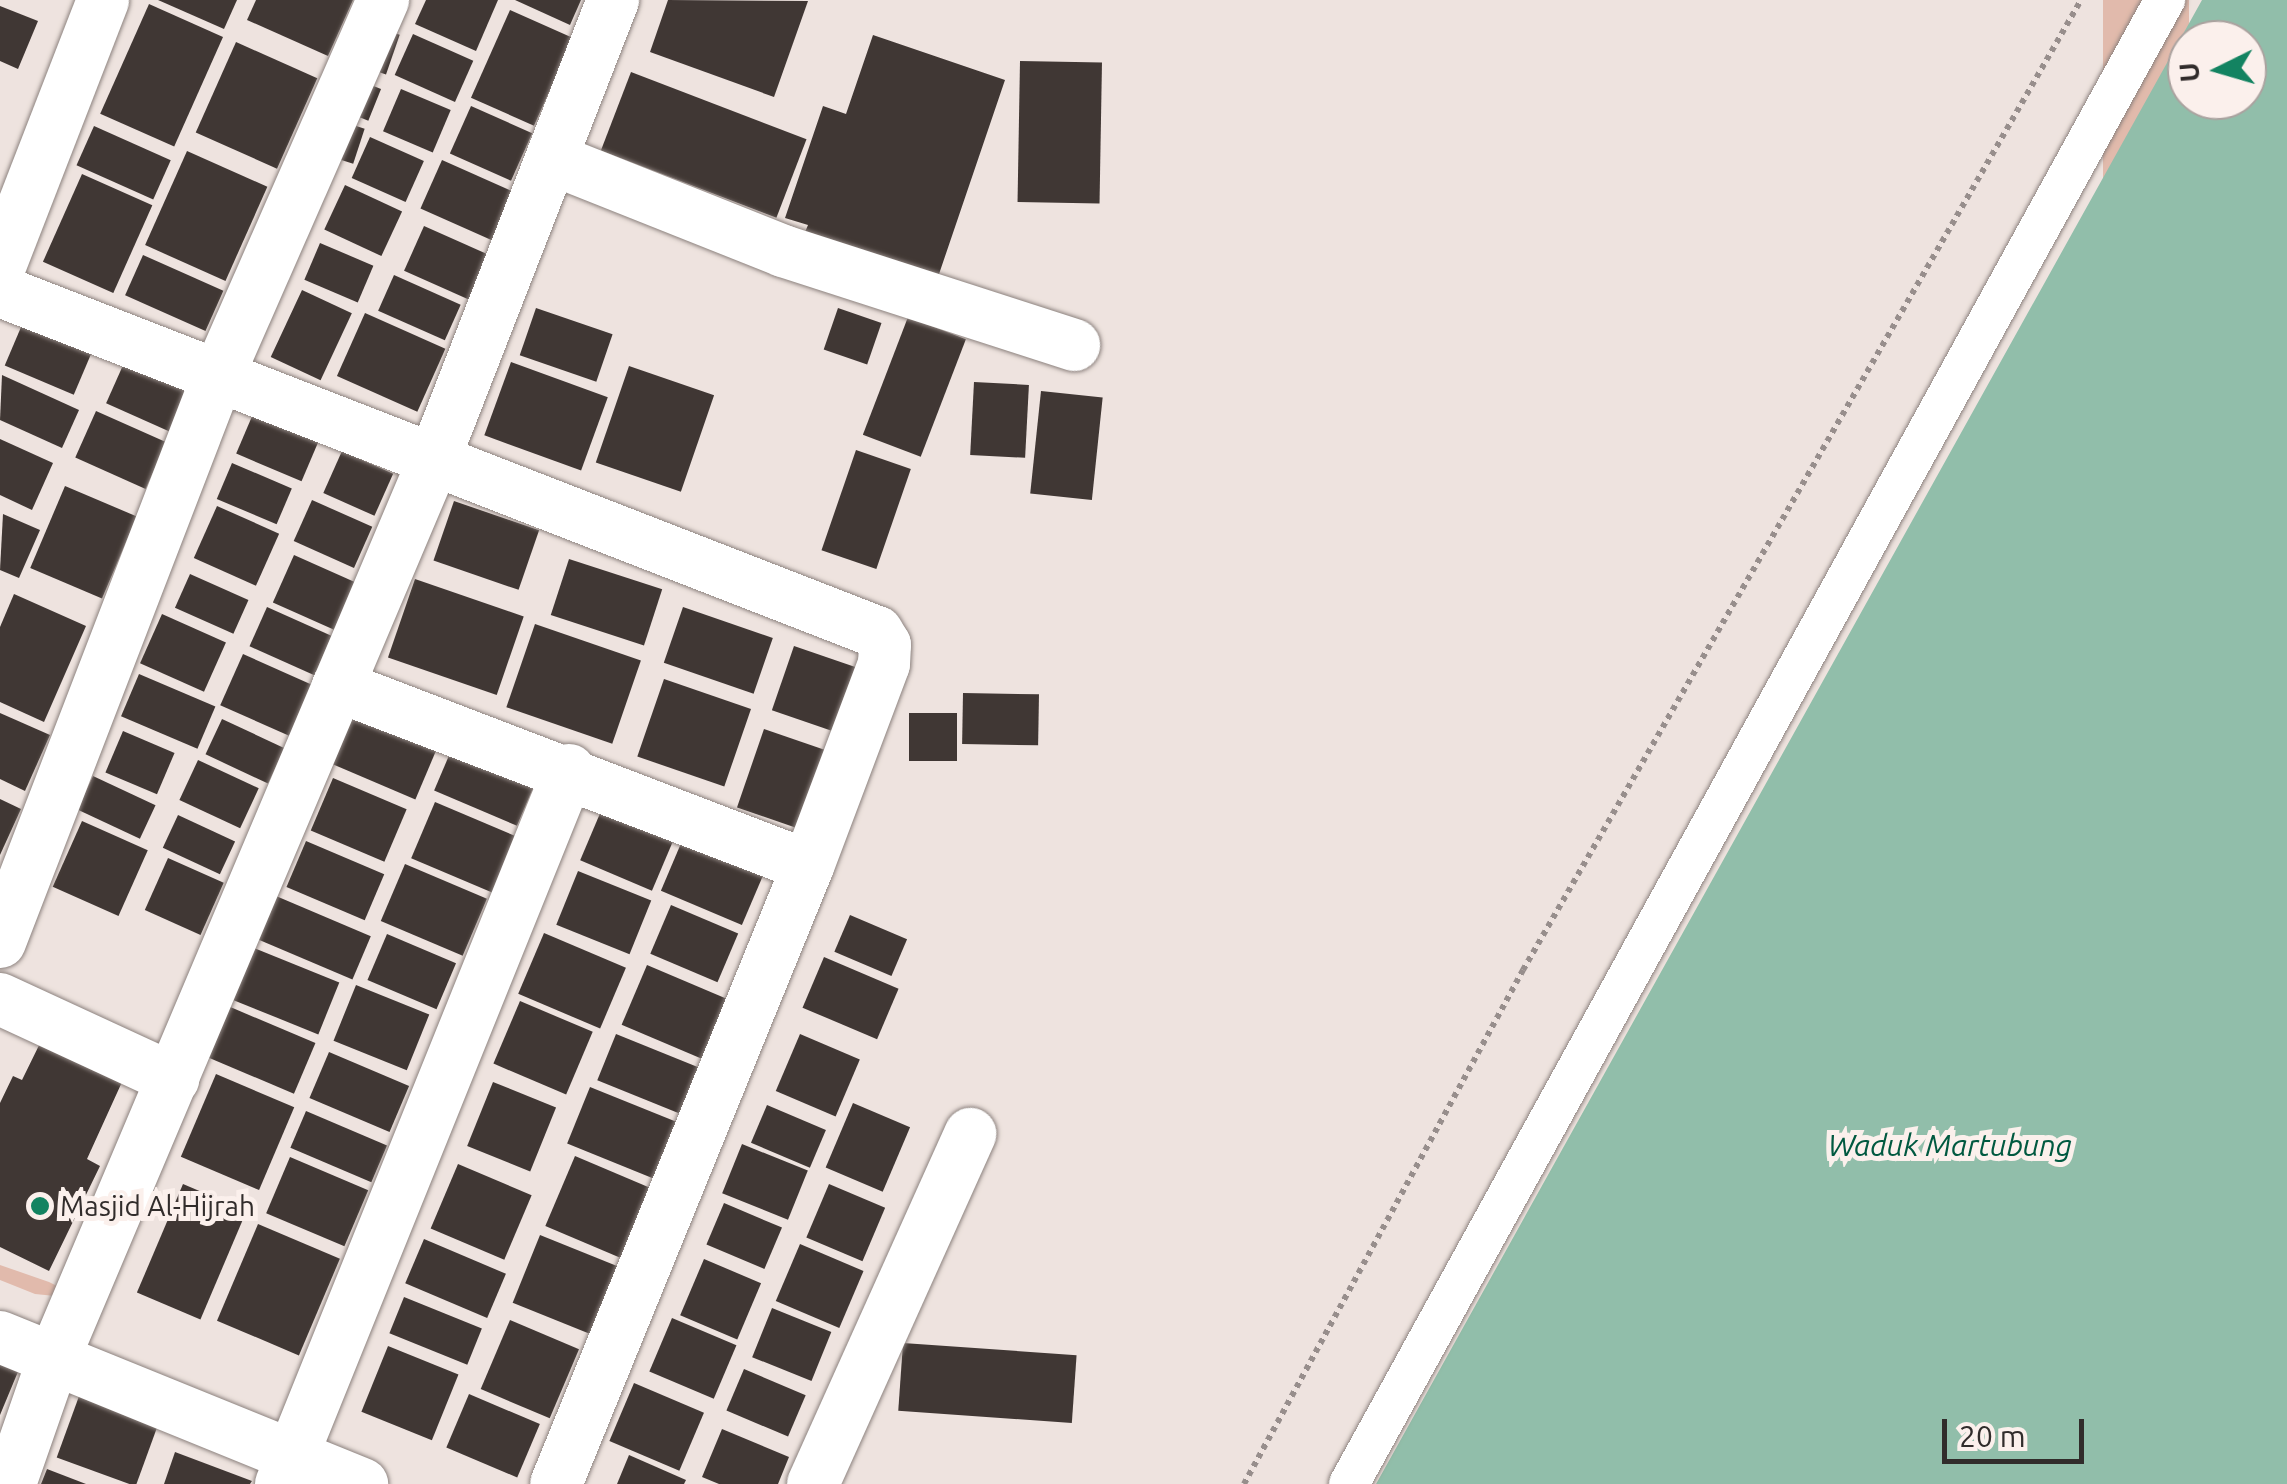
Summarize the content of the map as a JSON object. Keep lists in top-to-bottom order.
{
  "water": ["Waduk Martubung"],
  "places": ["Masjid Al-Hijrah"],
  "scale_bar": "20 m",
  "north": "left"
}
